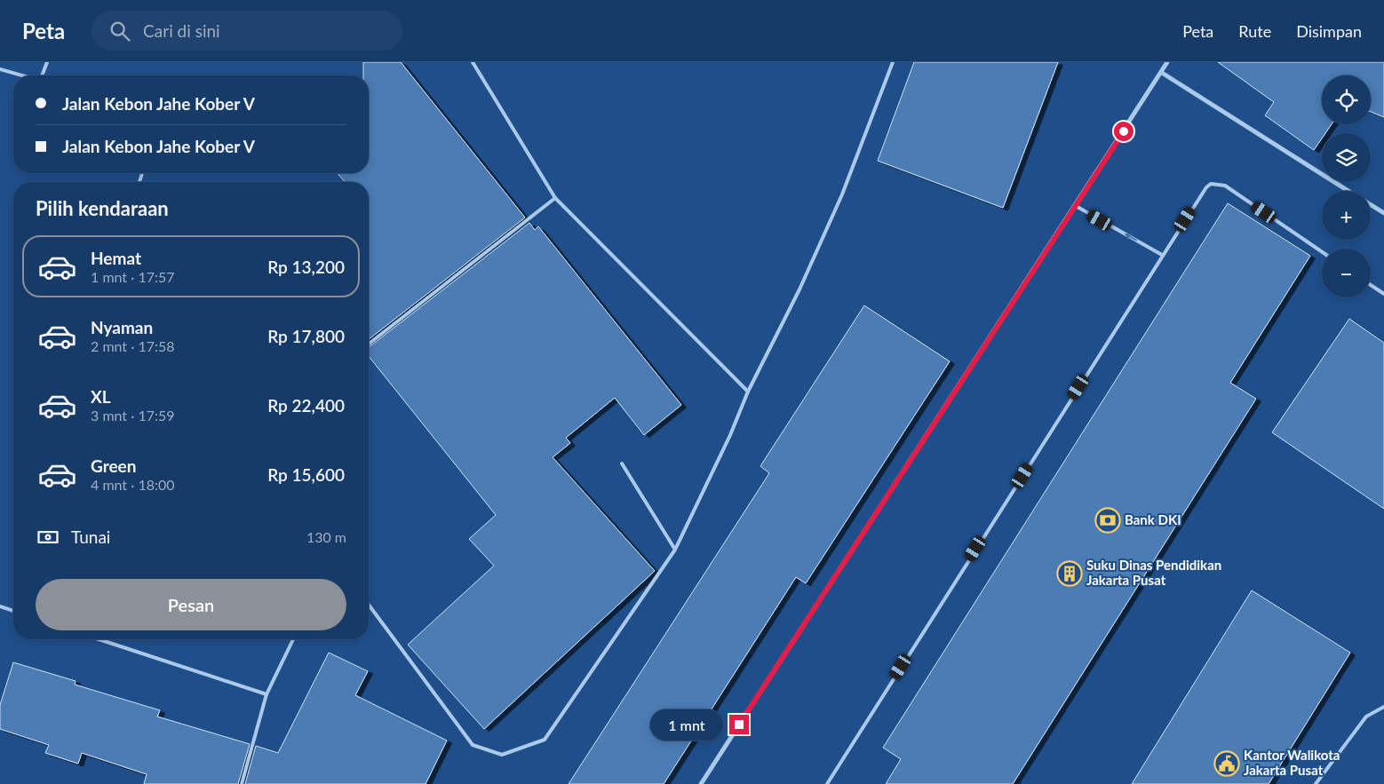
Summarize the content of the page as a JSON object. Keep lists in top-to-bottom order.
{
  "places": {
    "bank": ["Bank DKI"],
    "building": ["Suku Dinas Pendidikan Jakarta Pusat"],
    "public building": ["Kantor Walikota Jakarta Pusat"]
  },
  "page": {
    "header": "Peta",
    "search": "Cari di sini",
    "nav": ["Peta", "Rute", "Disimpan"],
    "map_buttons": ["+", "−"],
    "banner": ["Jalan Kebon Jahe Kober V", "Jalan Kebon Jahe Kober V"],
    "heading": "Pilih kendaraan",
    "list": [
      {
        "name": "Hemat",
        "note": "1 mnt · 17:57",
        "value": "Rp 13,200"
      },
      {
        "name": "Nyaman",
        "note": "2 mnt · 17:58",
        "value": "Rp 17,800"
      },
      {
        "name": "XL",
        "note": "3 mnt · 17:59",
        "value": "Rp 22,400"
      },
      {
        "name": "Green",
        "note": "4 mnt · 18:00",
        "value": "Rp 15,600"
      }
    ],
    "pay": ["Tunai", "130 m"],
    "buttons": "Pesan",
    "bubble": "1 mnt"
  }
}
